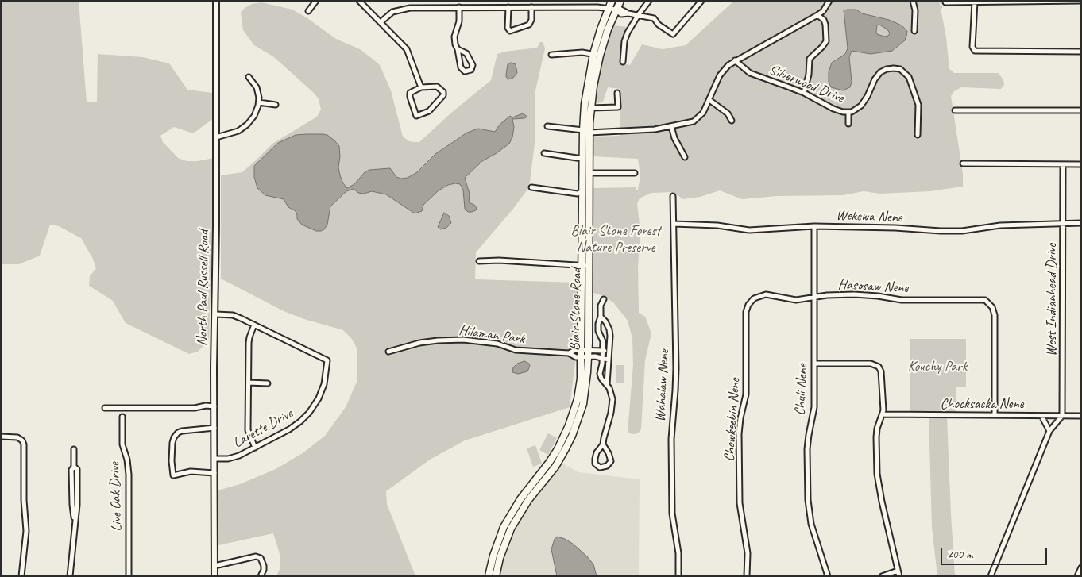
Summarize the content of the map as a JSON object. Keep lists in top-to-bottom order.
{
  "streets": {
    "main road": ["Blair Stone Road"],
    "street": [
      "Silverwood Drive",
      "Wekewa Nene",
      "Hasosaw Nene",
      "North Paul Russell Road",
      "West Indianhead Drive",
      "Hilaman Park",
      "Wahalaw Nene",
      "Chuli Nene",
      "Chocksacka Nene",
      "Chowkeebin Nene",
      "Larette Drive",
      "Live Oak Drive"
    ]
  },
  "crossings": [
    ["Wekewa Nene", "West Indianhead Drive"],
    ["Wekewa Nene", "Wahalaw Nene"],
    ["Wekewa Nene", "Chuli Nene"],
    ["Hasosaw Nene", "Chuli Nene"],
    ["Hasosaw Nene", "Chocksacka Nene"],
    ["Hasosaw Nene", "Chowkeebin Nene"],
    ["North Paul Russell Road", "Larette Drive"],
    ["West Indianhead Drive", "Chocksacka Nene"],
    ["Blair Stone Road", "Hilaman Park"]
  ],
  "parks": ["Blair Stone Forest Nature Preserve", "Kouchy Park"],
  "scale_bar": "200 m"
}
